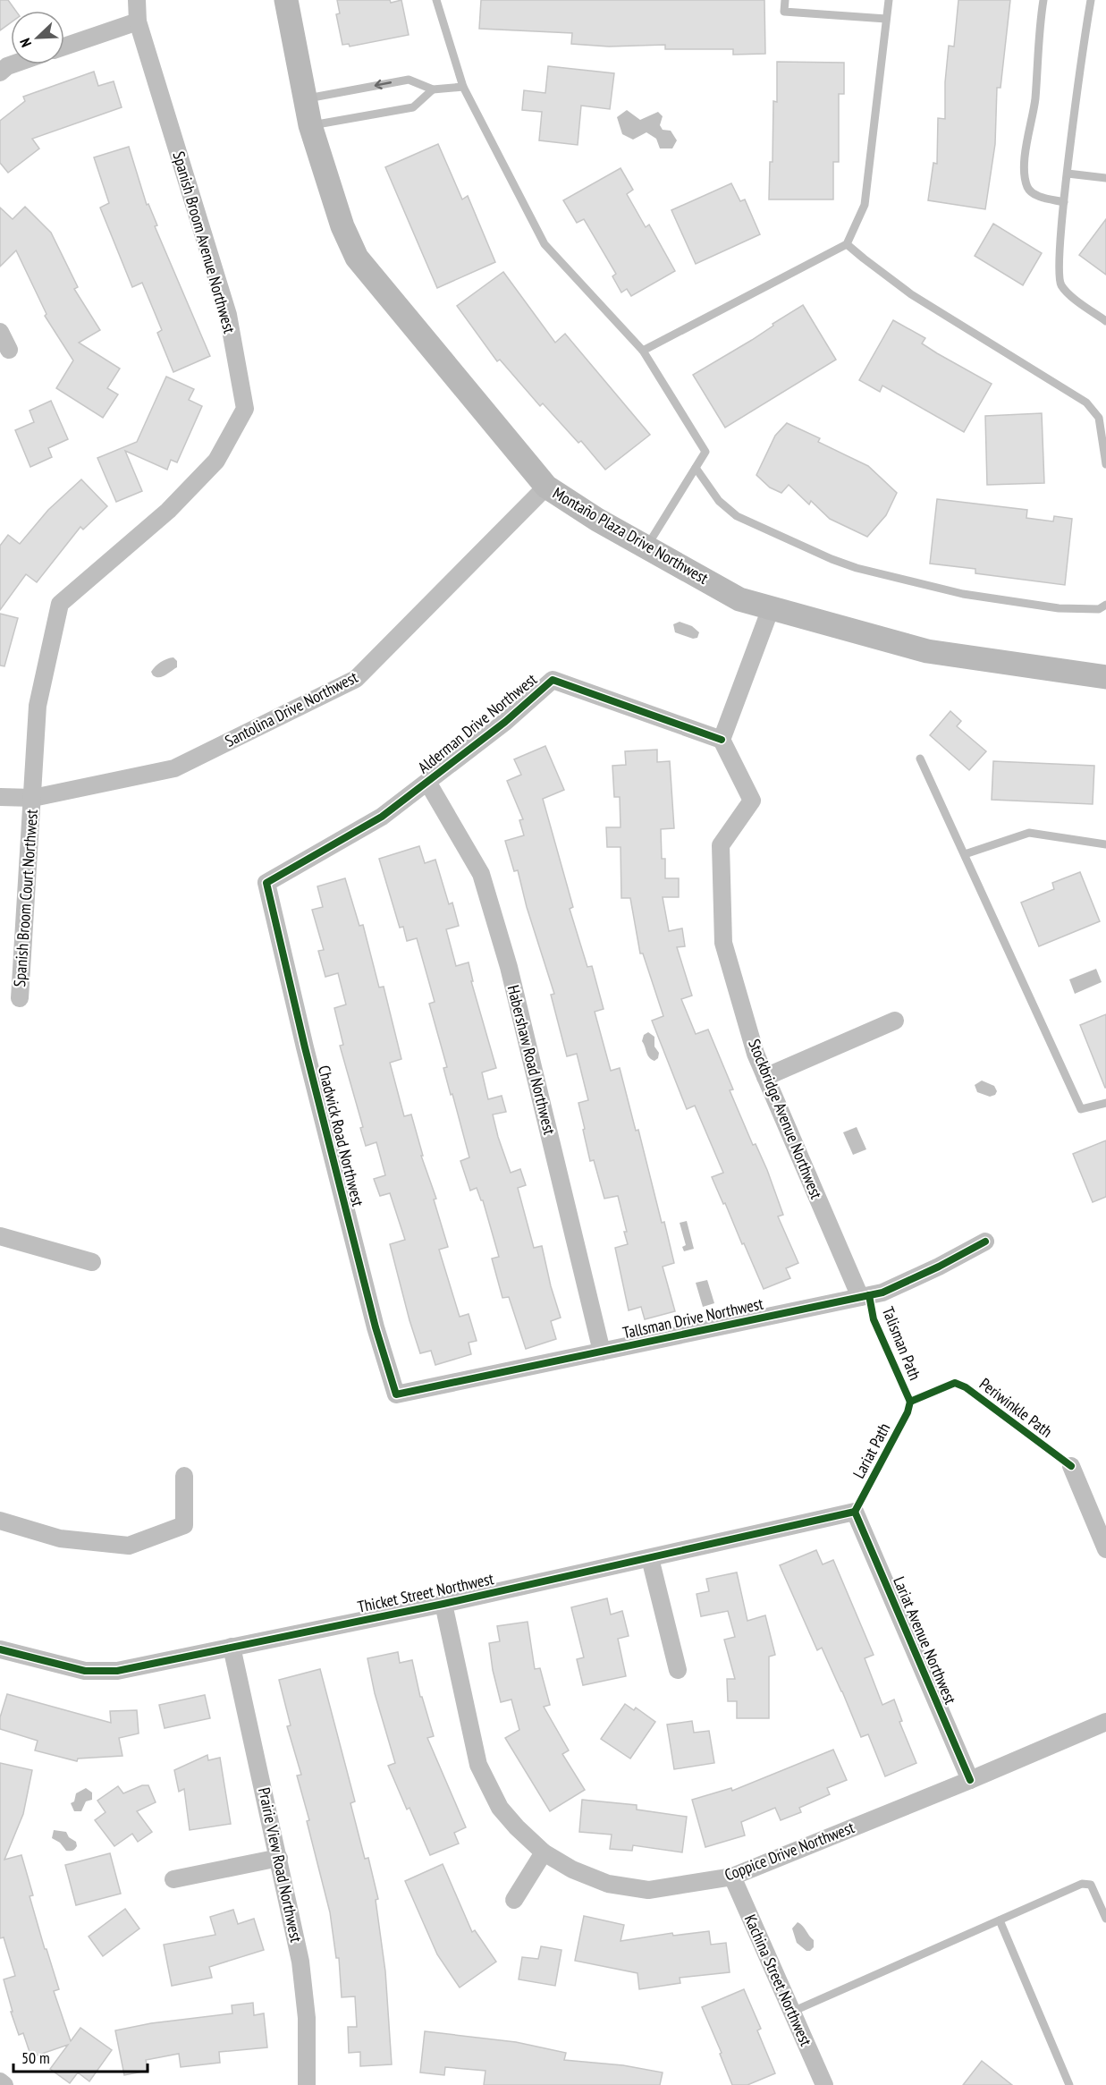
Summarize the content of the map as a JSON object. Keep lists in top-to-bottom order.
{
  "streets": {
    "street": [
      "Spanish Broom Avenue Northwest",
      "Montaño Plaza Drive Northwest",
      "Santolina Drive Northwest",
      "Alderman Drive Northwest",
      "Spanish Broom Court Northwest",
      "Habershaw Road Northwest",
      "Stockbridge Avenue Northwest",
      "Chadwick Road Northwest",
      "Tallsman Drive Northwest",
      "Thicket Street Northwest",
      "Lariat Avenue Northwest",
      "Coppice Drive Northwest",
      "Prairie View Road Northwest",
      "Kachina Street Northwest"
    ],
    "cycle path": ["Talisman Path", "Periwinkle Path", "Lariat Path"]
  },
  "crossings": [
    ["Spanish Broom Avenue Northwest", "Santolina Drive Northwest"],
    ["Spanish Broom Avenue Northwest", "Spanish Broom Court Northwest"],
    ["Montaño Plaza Drive Northwest", "Santolina Drive Northwest"],
    ["Santolina Drive Northwest", "Spanish Broom Court Northwest"],
    ["Alderman Drive Northwest", "Habershaw Road Northwest"],
    ["Alderman Drive Northwest", "Stockbridge Avenue Northwest"],
    ["Alderman Drive Northwest", "Chadwick Road Northwest"],
    ["Habershaw Road Northwest", "Tallsman Drive Northwest"],
    ["Stockbridge Avenue Northwest", "Tallsman Drive Northwest"],
    ["Chadwick Road Northwest", "Tallsman Drive Northwest"],
    ["Thicket Street Northwest", "Lariat Avenue Northwest"],
    ["Thicket Street Northwest", "Coppice Drive Northwest"],
    ["Thicket Street Northwest", "Prairie View Road Northwest"],
    ["Lariat Avenue Northwest", "Coppice Drive Northwest"],
    ["Coppice Drive Northwest", "Kachina Street Northwest"]
  ],
  "scale_bar": "50 m",
  "north": "bottom left"
}
